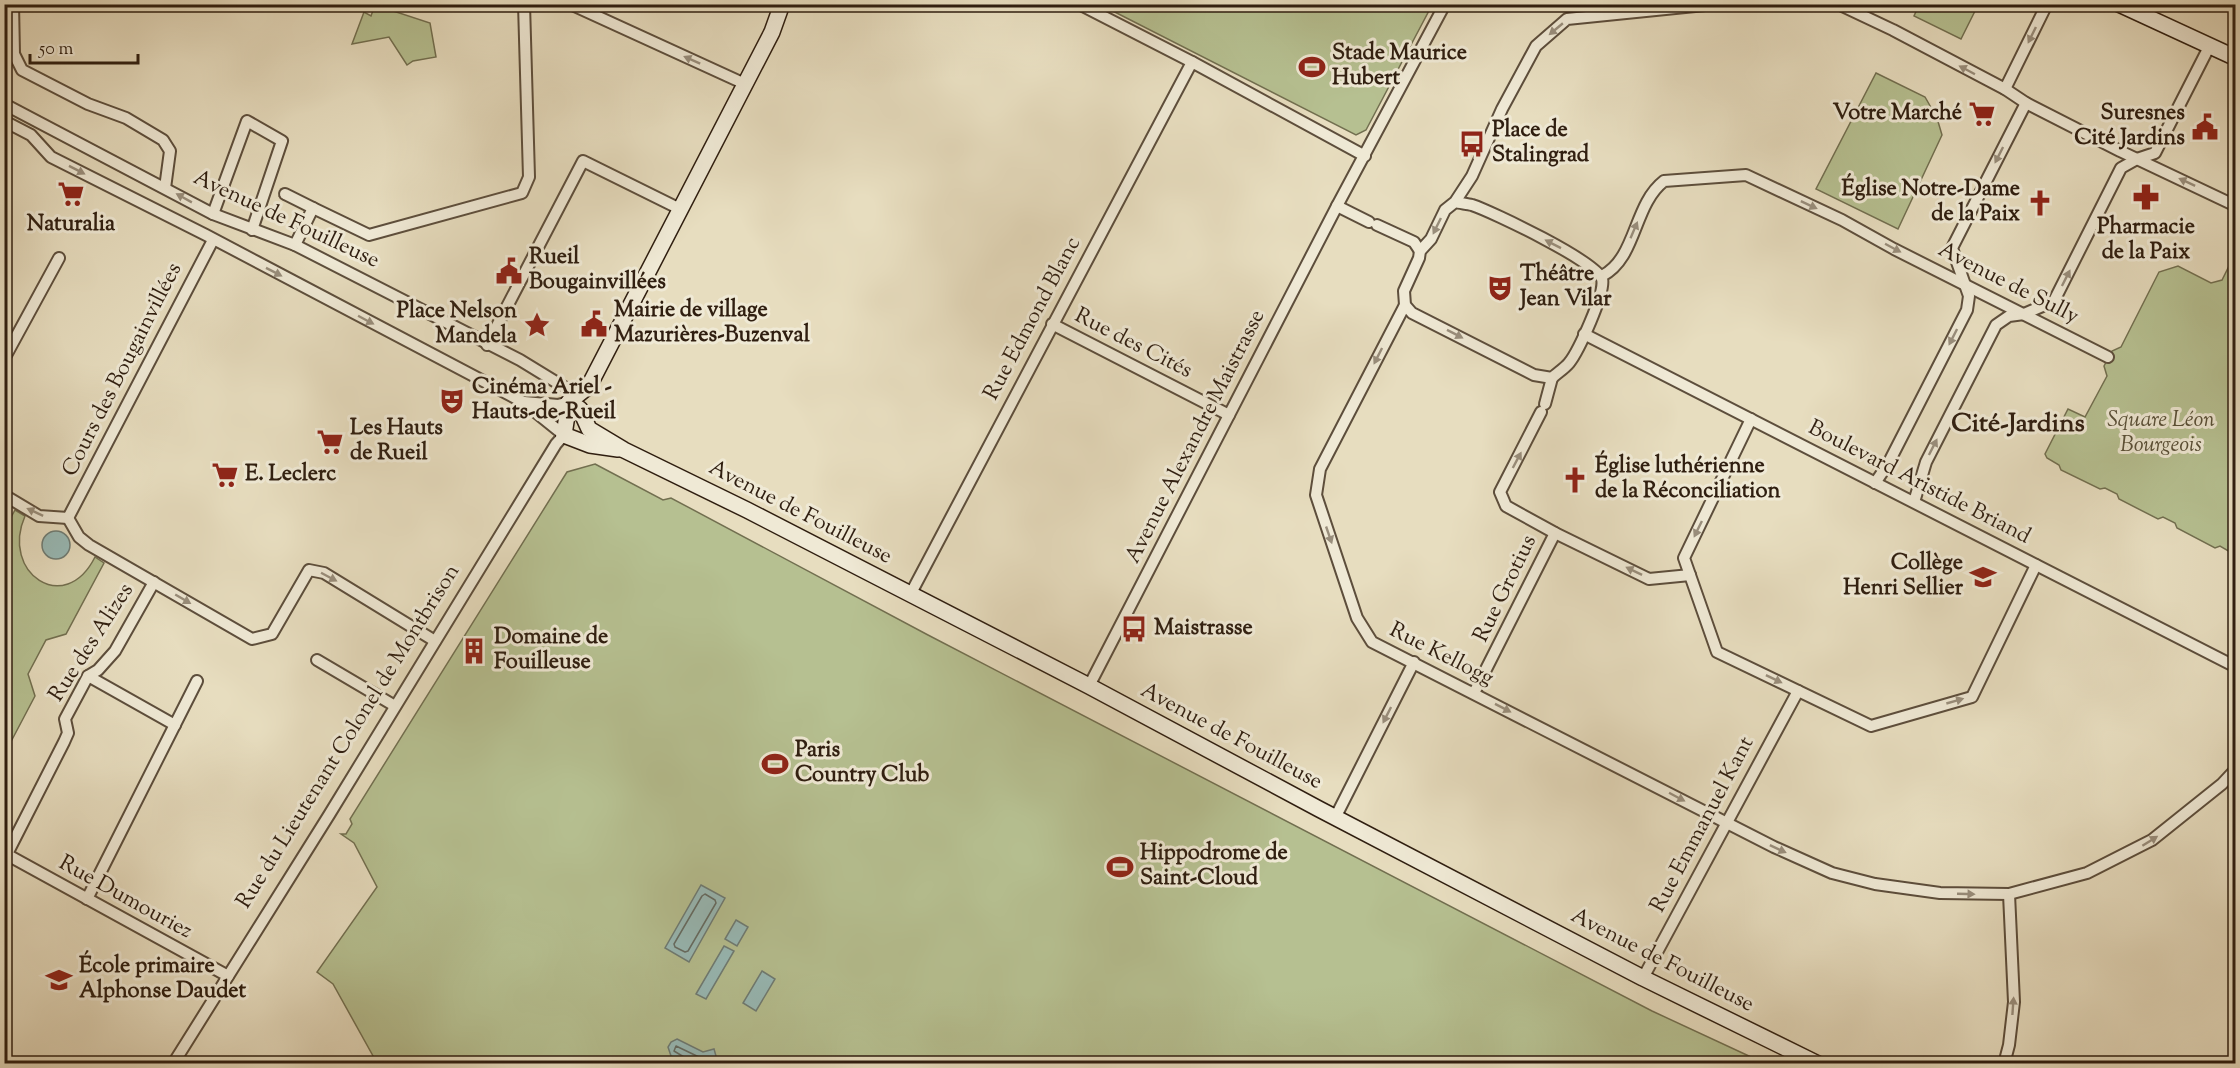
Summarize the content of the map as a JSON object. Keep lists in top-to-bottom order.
{
  "streets": {
    "street": [
      "Avenue de Fouilleuse",
      "Avenue de Sully",
      "Rue Edmond Blanc",
      "Rue des Cités",
      "Cours des Bougainvillées",
      "Avenue Alexandre Maistrasse",
      "Boulevard Aristide Briand",
      "Rue Grotius",
      "Rue des Alizes",
      "Rue Kellogg",
      "Rue du Lieutenant Colonel de Montbrison",
      "Rue Emmanuel Kant",
      "Rue Dumouriez"
    ]
  },
  "crossings": [
    ["Avenue de Fouilleuse", "Rue Edmond Blanc"],
    ["Avenue de Fouilleuse", "Cours des Bougainvillées"],
    ["Avenue de Fouilleuse", "Avenue Alexandre Maistrasse"],
    ["Avenue de Fouilleuse", "Rue du Lieutenant Colonel de Montbrison"],
    ["Avenue de Fouilleuse", "Rue Emmanuel Kant"],
    ["Rue Edmond Blanc", "Rue des Cités"],
    ["Rue des Cités", "Avenue Alexandre Maistrasse"],
    ["Rue Grotius", "Rue Kellogg"],
    ["Rue des Alizes", "Rue Dumouriez"],
    ["Rue Kellogg", "Rue Emmanuel Kant"],
    ["Rue du Lieutenant Colonel de Montbrison", "Rue Dumouriez"]
  ],
  "one_way": ["Avenue de Sully"],
  "districts": ["Cité-Jardins"],
  "parks": ["Square Léon Bourgeois"],
  "places": {
    "sports": ["Stade Maurice Hubert", "Paris Country Club", "Hippodrome de Saint-Cloud"],
    "supermarket": [
      "Votre Marché",
      "Naturalia",
      "Les Hauts de Rueil",
      "E. Leclerc"
    ],
    "public building": ["Suresnes Cité Jardins", "Rueil Bougainvillées", "Mairie de village Mazurières-Buzenval"],
    "bus stop": ["Place de Stalingrad", "Maistrasse"],
    "pharmacy": ["Pharmacie de la Paix"],
    "church": ["Église Notre-Dame de la Paix", "Église luthérienne de la Réconciliation"],
    "theatre": ["Théâtre Jean Vilar", "Cinéma Ariel - Hauts-de-Rueil"],
    "place": ["Place Nelson Mandela"],
    "school or university": ["Collège Henri Sellier", "École primaire Alphonse Daudet"],
    "building": ["Domaine de Fouilleuse"]
  },
  "scale_bar": "50 m"
}
